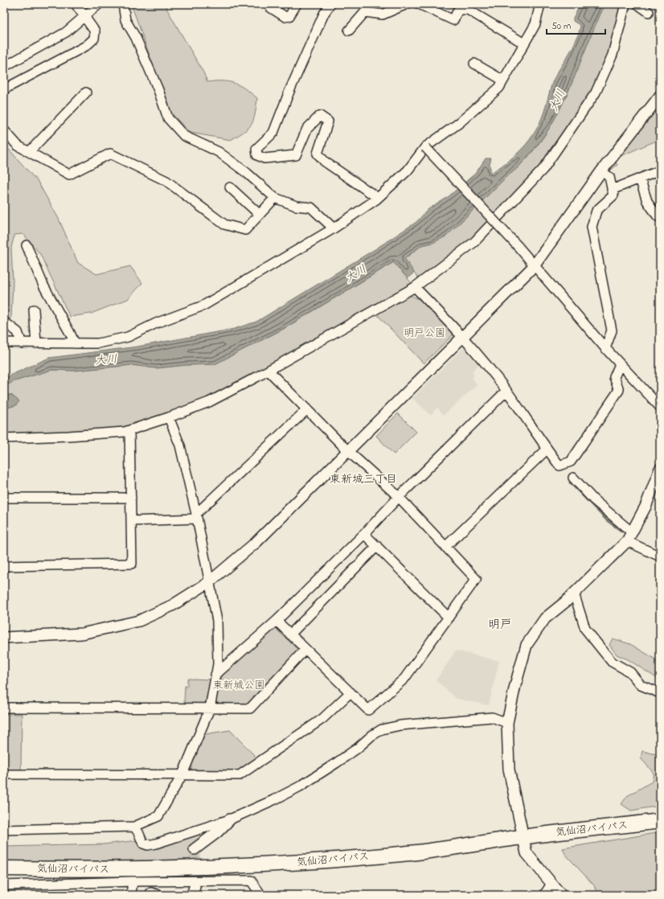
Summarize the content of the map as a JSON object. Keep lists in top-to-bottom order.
{
  "streets": {
    "highway": ["気仙沼バイパス"]
  },
  "districts": ["東新城三丁目", "明戸"],
  "water": ["大川"],
  "parks": ["明戸公園", "東新城公園"],
  "scale_bar": "50 m"
}
